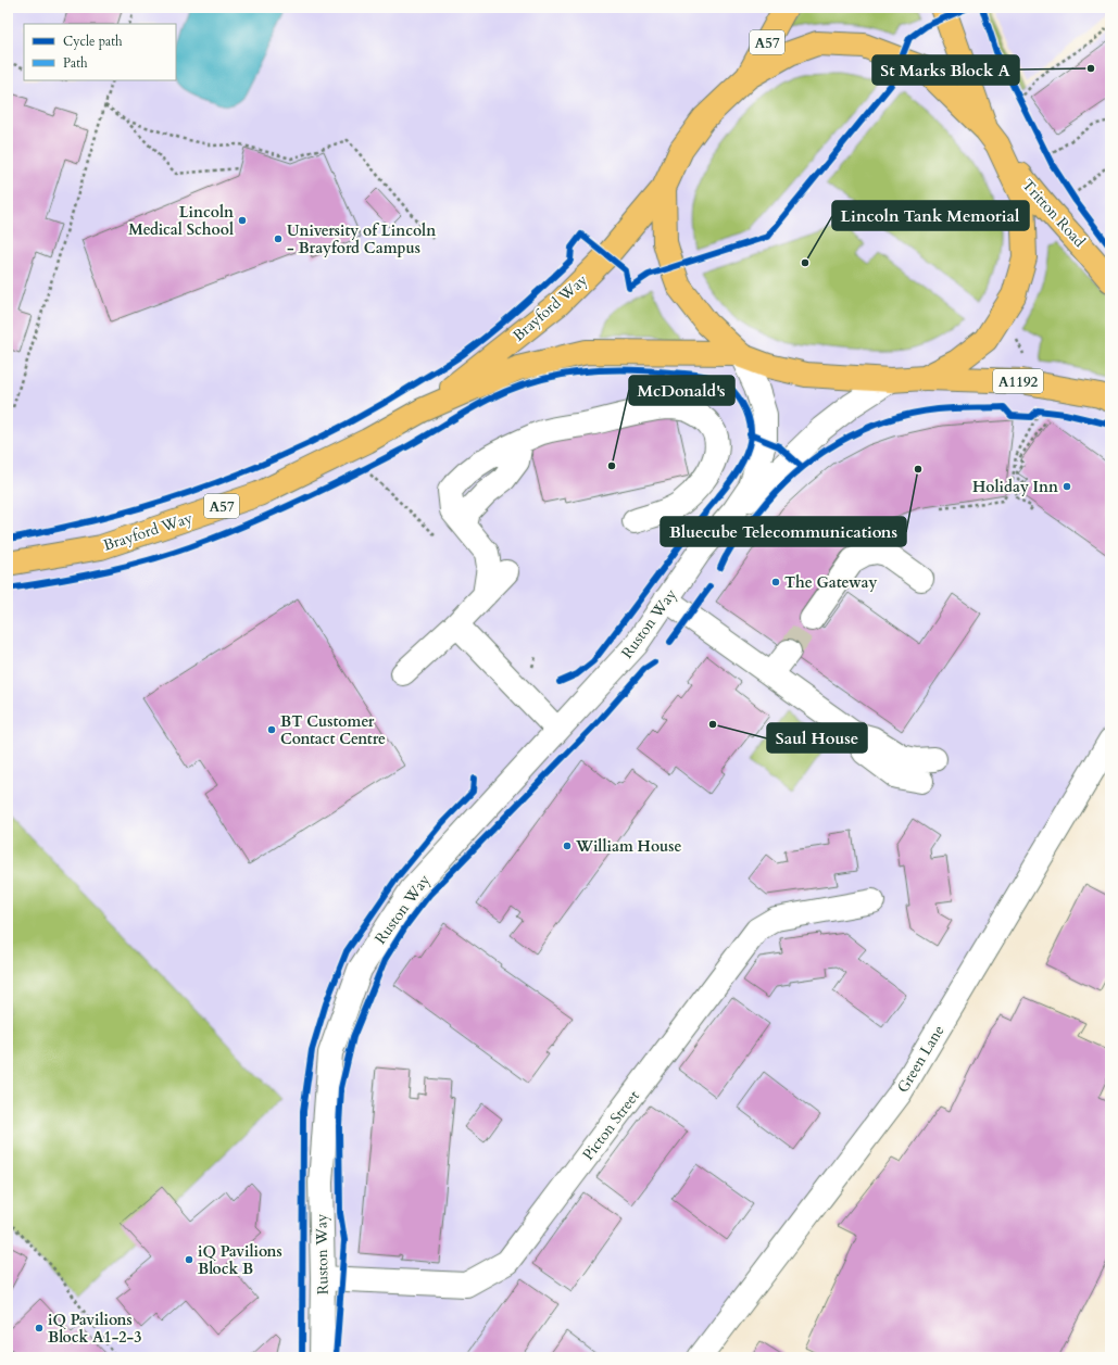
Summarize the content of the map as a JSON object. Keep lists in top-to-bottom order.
{
  "streets": {
    "main road": [
      "A57",
      "Tritton Road",
      "Brayford Way",
      "A1192"
    ],
    "street": ["Ruston Way", "Green Lane", "Picton Street"]
  },
  "crossings": [
    ["Brayford Way", "Ruston Way"],
    ["Ruston Way", "Picton Street"]
  ],
  "places": [
    "St Marks Block A",
    "Lincoln Medical School",
    "University of Lincoln - Brayford Campus",
    "Lincoln Tank Memorial",
    "McDonald's",
    "Bluecube Telecommunications",
    "Holiday Inn",
    "The Gateway",
    "Saul House",
    "BT Customer Contact Centre",
    "William House",
    "iQ Pavilions Block B",
    "iQ Pavilions Block A1-2-3"
  ],
  "legend": ["Cycle path", "Path"]
}
